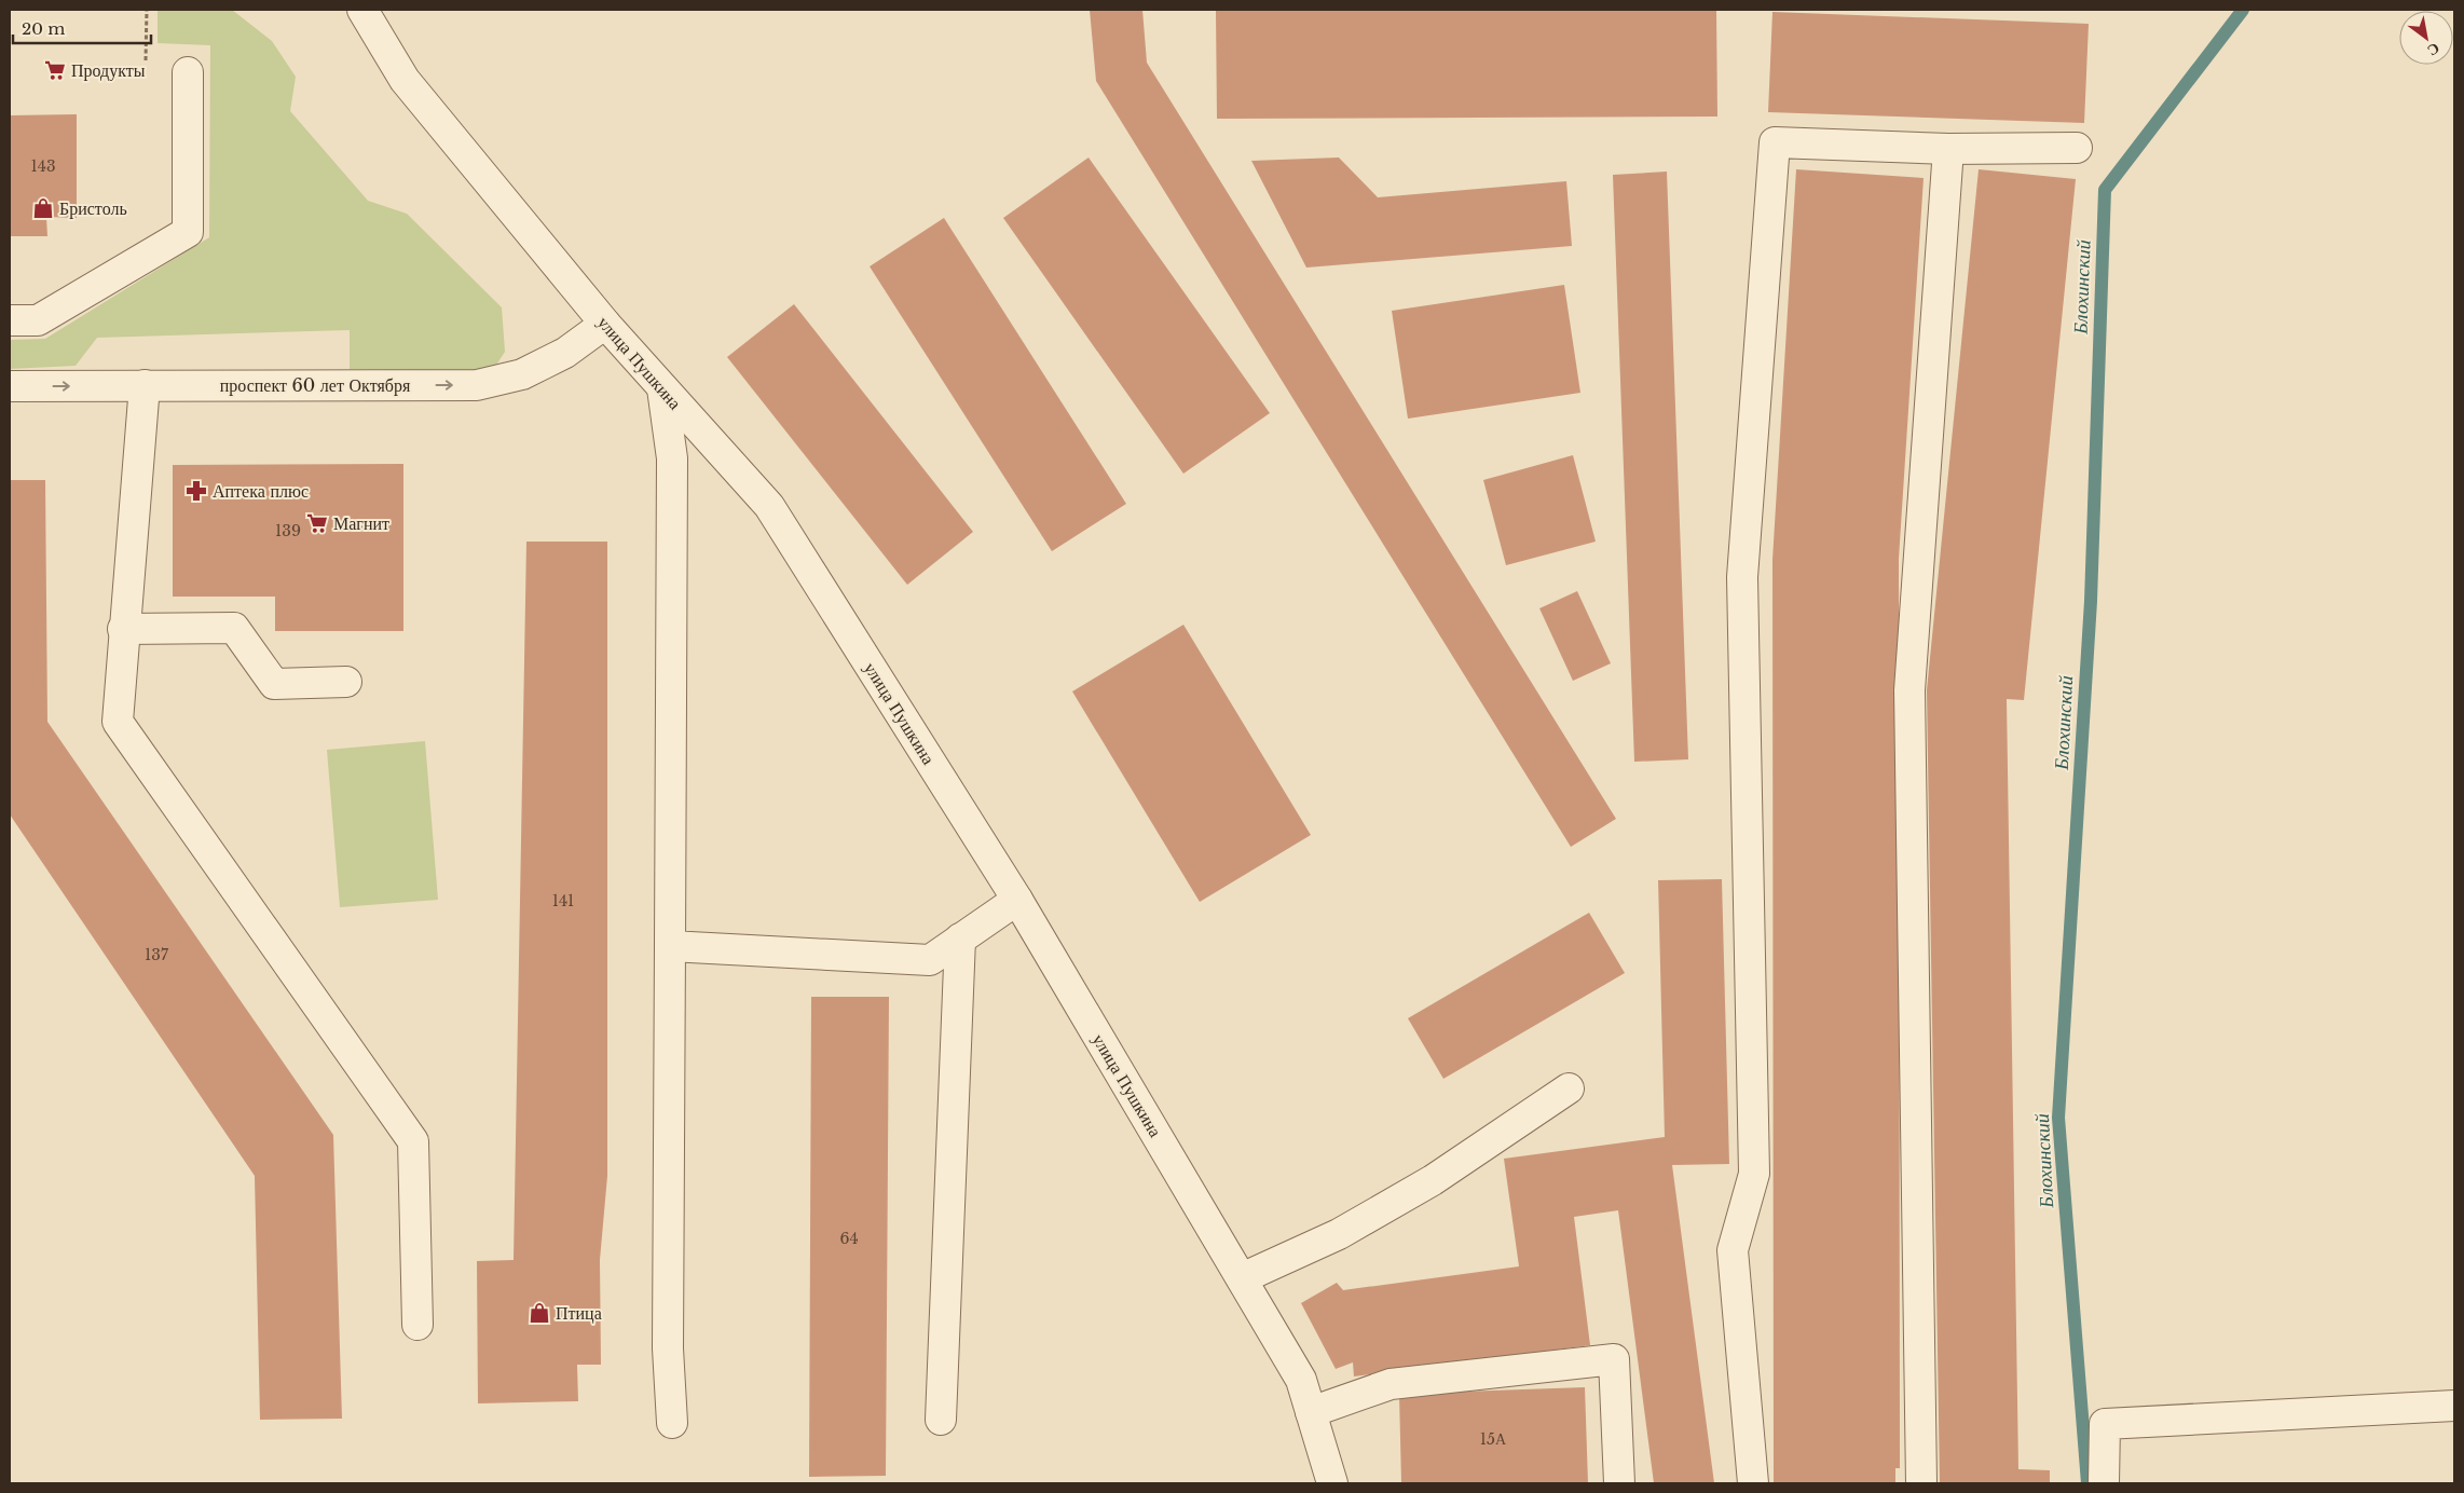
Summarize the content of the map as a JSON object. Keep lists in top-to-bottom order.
{
  "streets": {
    "street": ["улица Пушкина", "проспект 60 лет Октября"]
  },
  "crossings": [
    ["улица Пушкина", "проспект 60 лет Октября"]
  ],
  "one_way": ["проспект 60 лет Октября"],
  "water": ["Блохинский"],
  "places": {
    "supermarket": ["Продукты", "Магнит"],
    "shop": ["Бристоль", "Птица"],
    "pharmacy": ["Аптека плюс"]
  },
  "house_numbers": [
    "143",
    "139",
    "141",
    "137",
    "64",
    "15А"
  ],
  "scale_bar": "20 m",
  "north": "bottom right"
}
